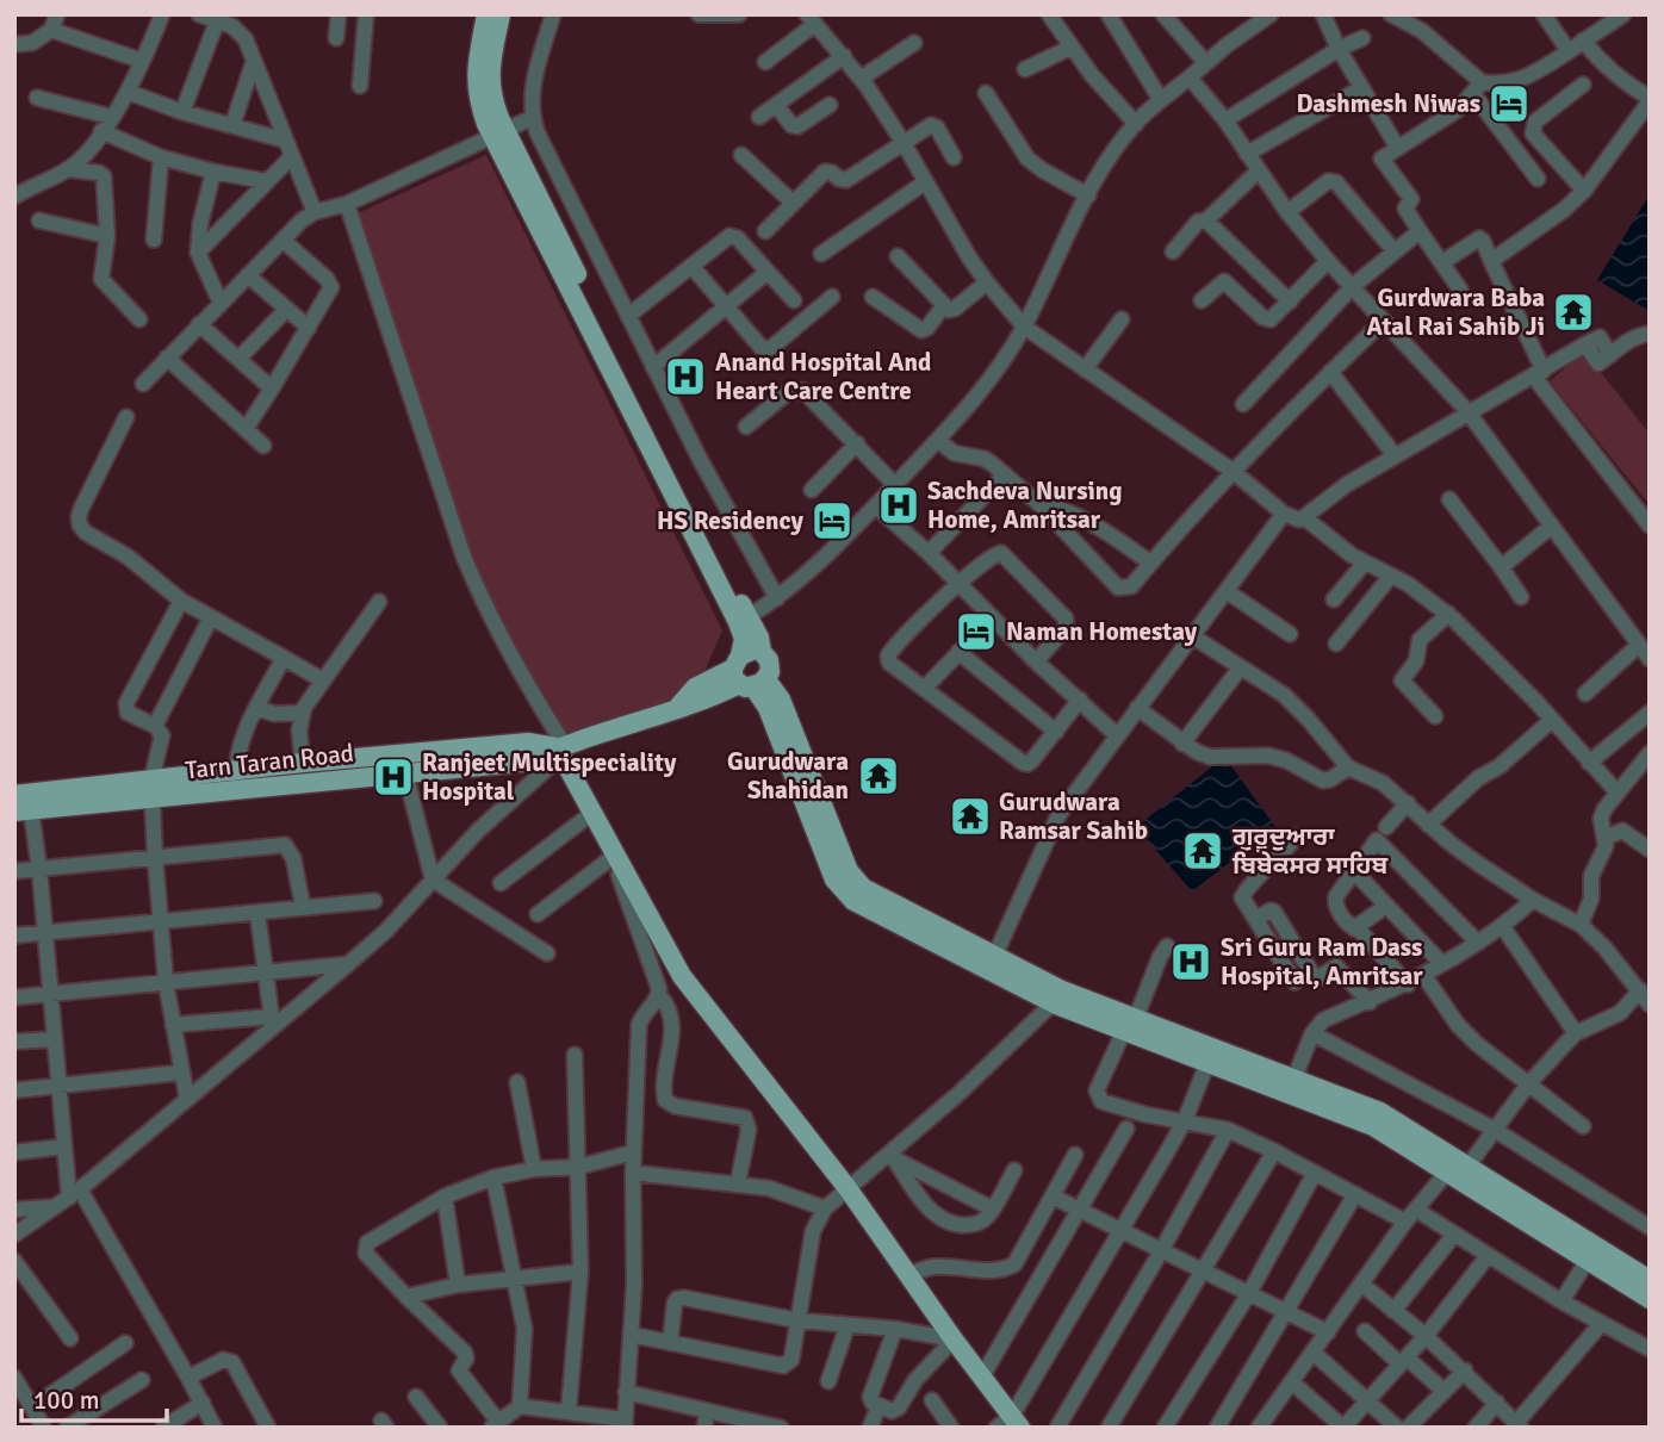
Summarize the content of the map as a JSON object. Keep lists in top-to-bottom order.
{
  "streets": {
    "main road": ["Tarn Taran Road"]
  },
  "places": {
    "hotel": ["Dashmesh Niwas", "HS Residency", "Naman Homestay"],
    "temple": [
      "Gurdwara Baba Atal Rai Sahib Ji",
      "Gurudwara Shahidan",
      "Gurudwara Ramsar Sahib",
      "ਗੁਰੂਦੁਆਰਾ ਬਿਬੇਕਸਰ ਸਾਹਿਬ"
    ],
    "hospital": [
      "Anand Hospital And Heart Care Centre",
      "Sachdeva Nursing Home, Amritsar",
      "Ranjeet Multispeciality Hospital",
      "Sri Guru Ram Dass Hospital, Amritsar"
    ]
  },
  "scale_bar": "100 m"
}
